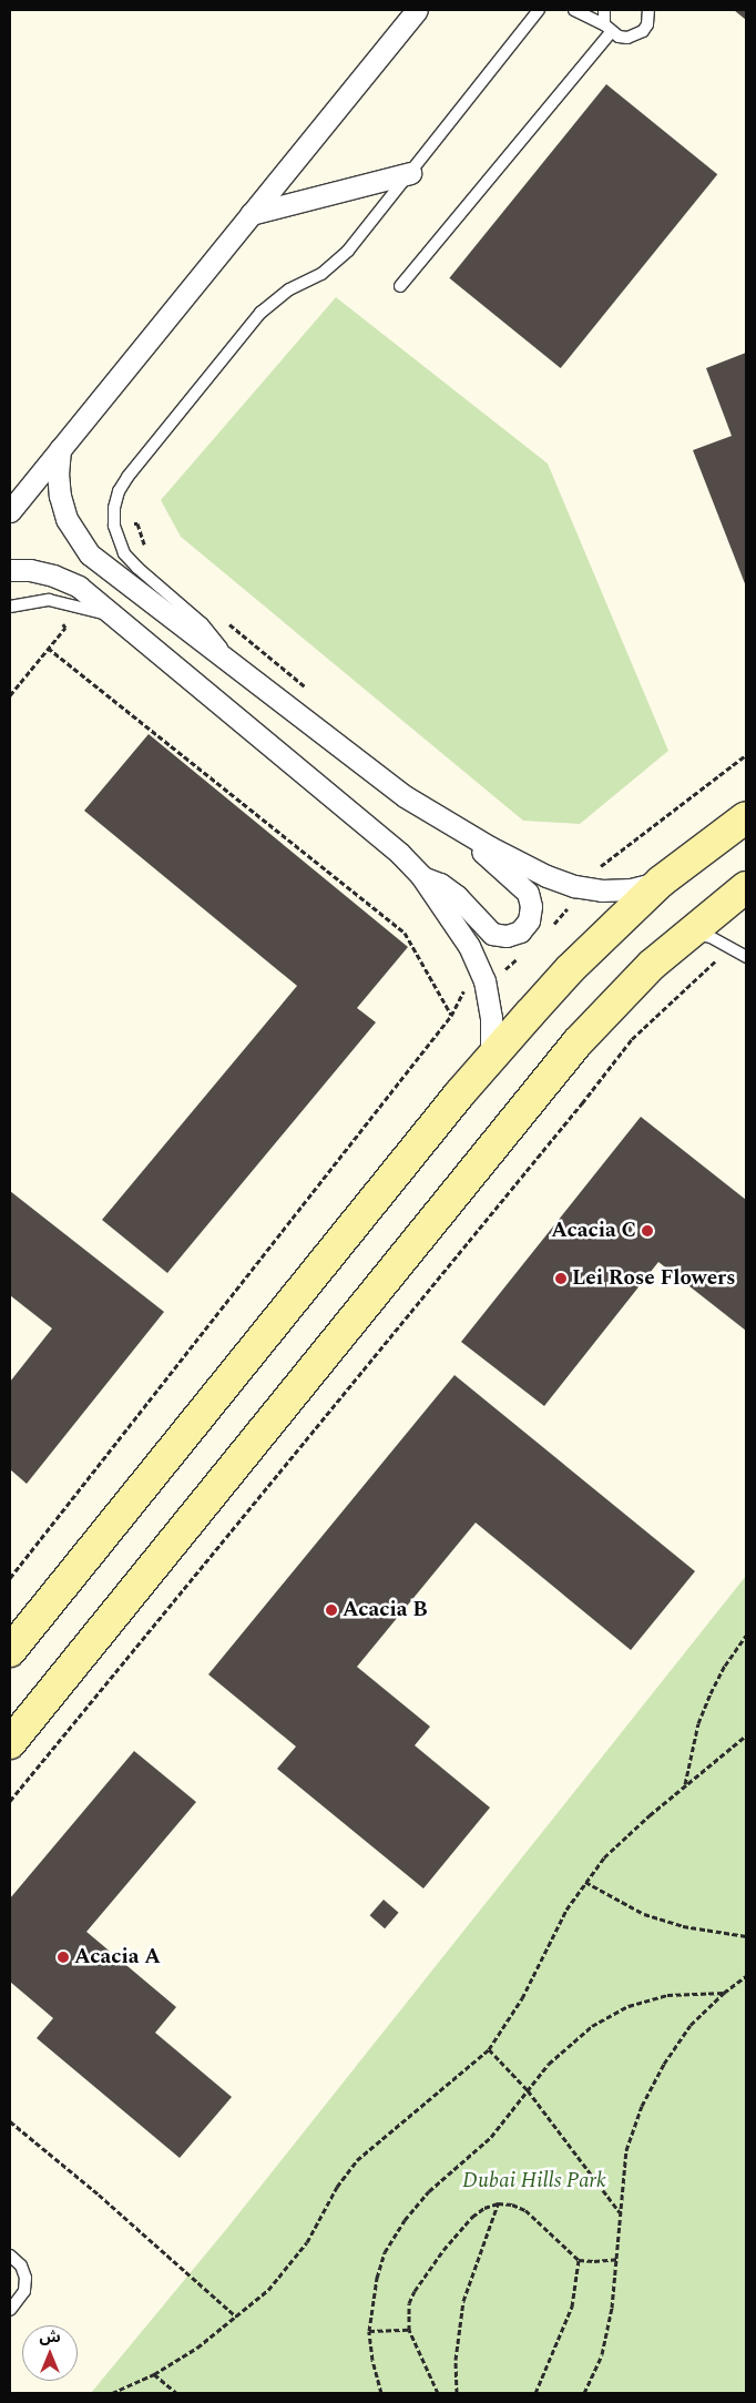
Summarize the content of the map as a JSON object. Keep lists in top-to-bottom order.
{
  "parks": ["Dubai Hills Park"],
  "places": [
    "Acacia C",
    "Lei Rose Flowers",
    "Acacia B",
    "Acacia A"
  ],
  "north": "top"
}
